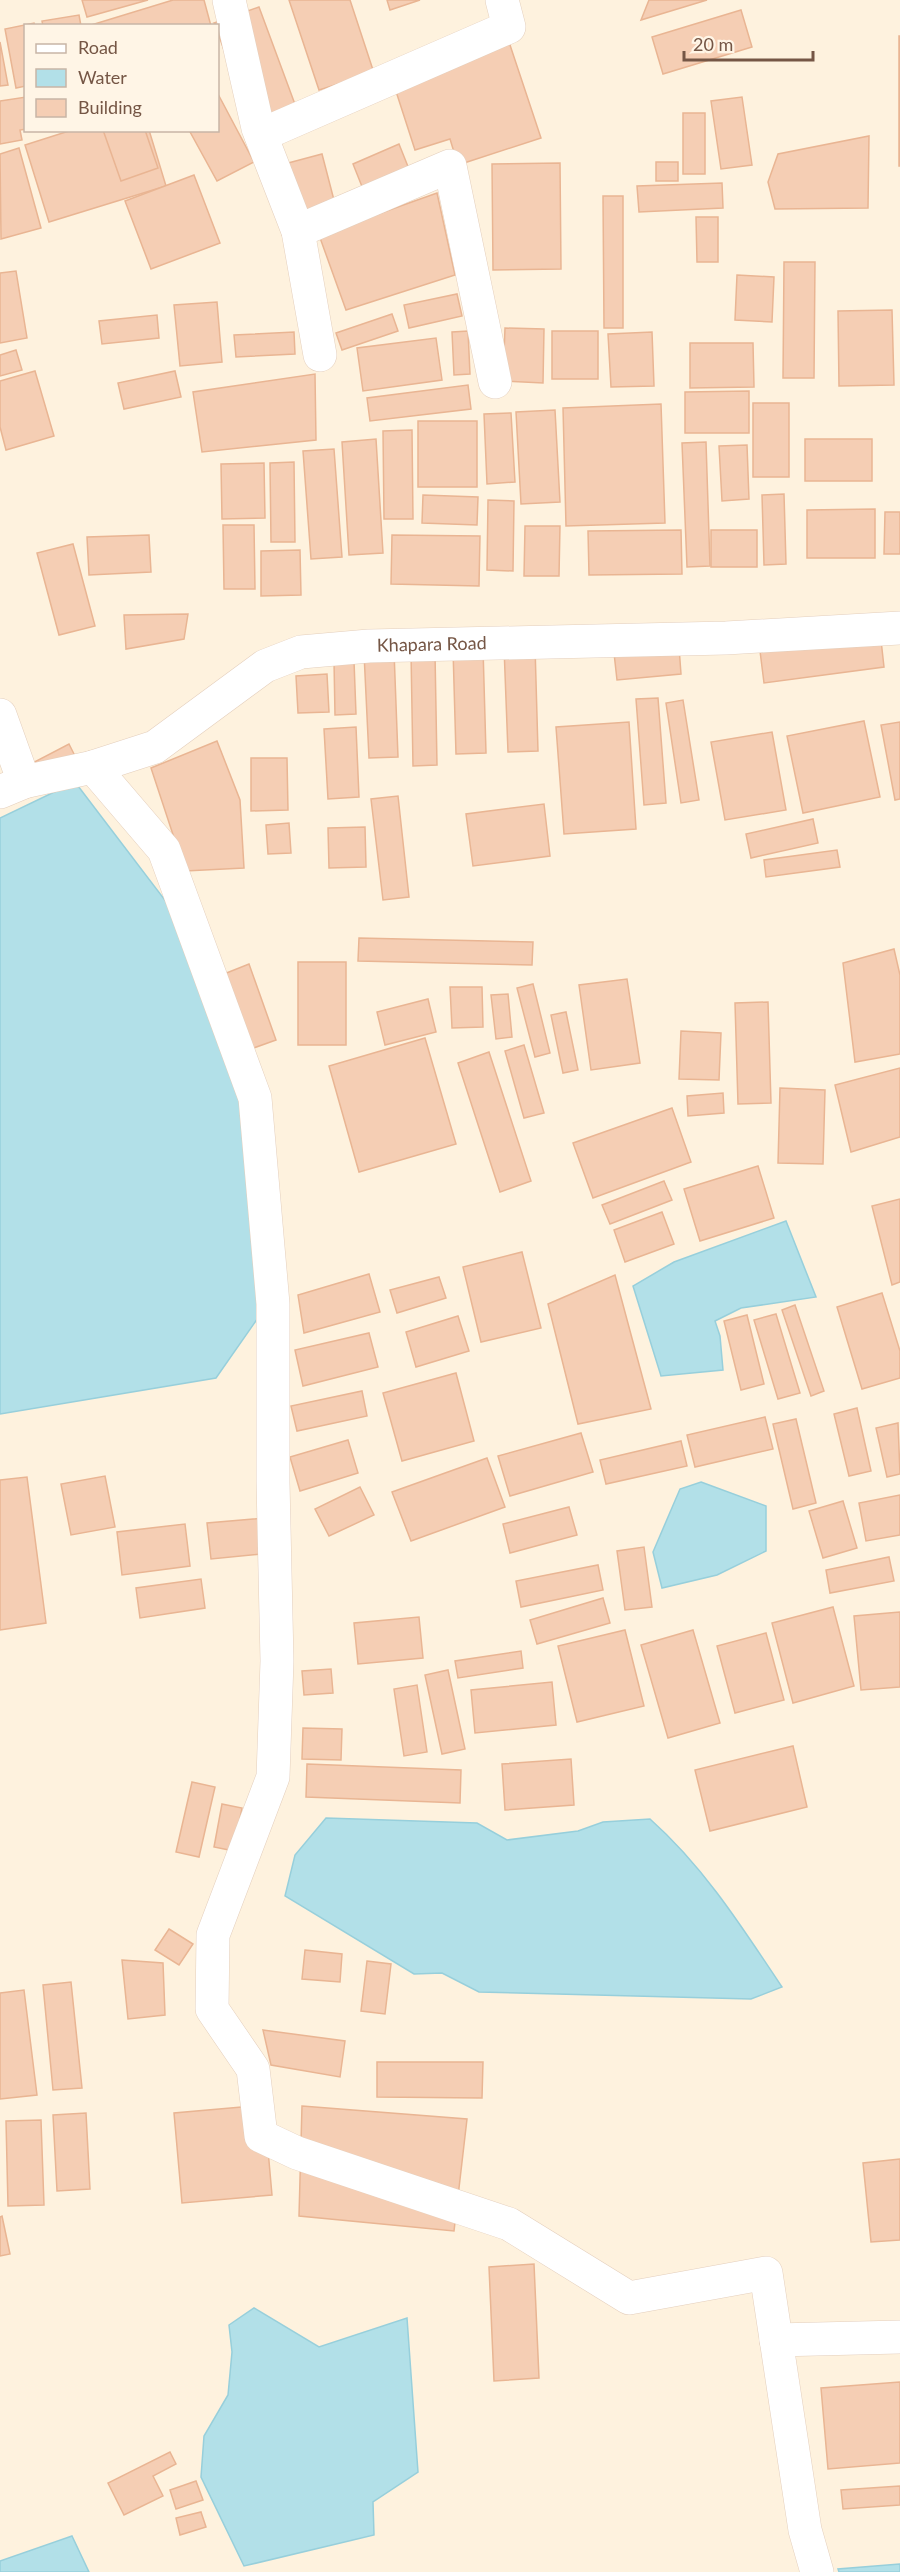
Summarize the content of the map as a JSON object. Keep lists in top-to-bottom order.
{
  "streets": {
    "street": ["Khapara Road"]
  },
  "legend": ["Road", "Water", "Building"],
  "scale_bar": "20 m"
}
